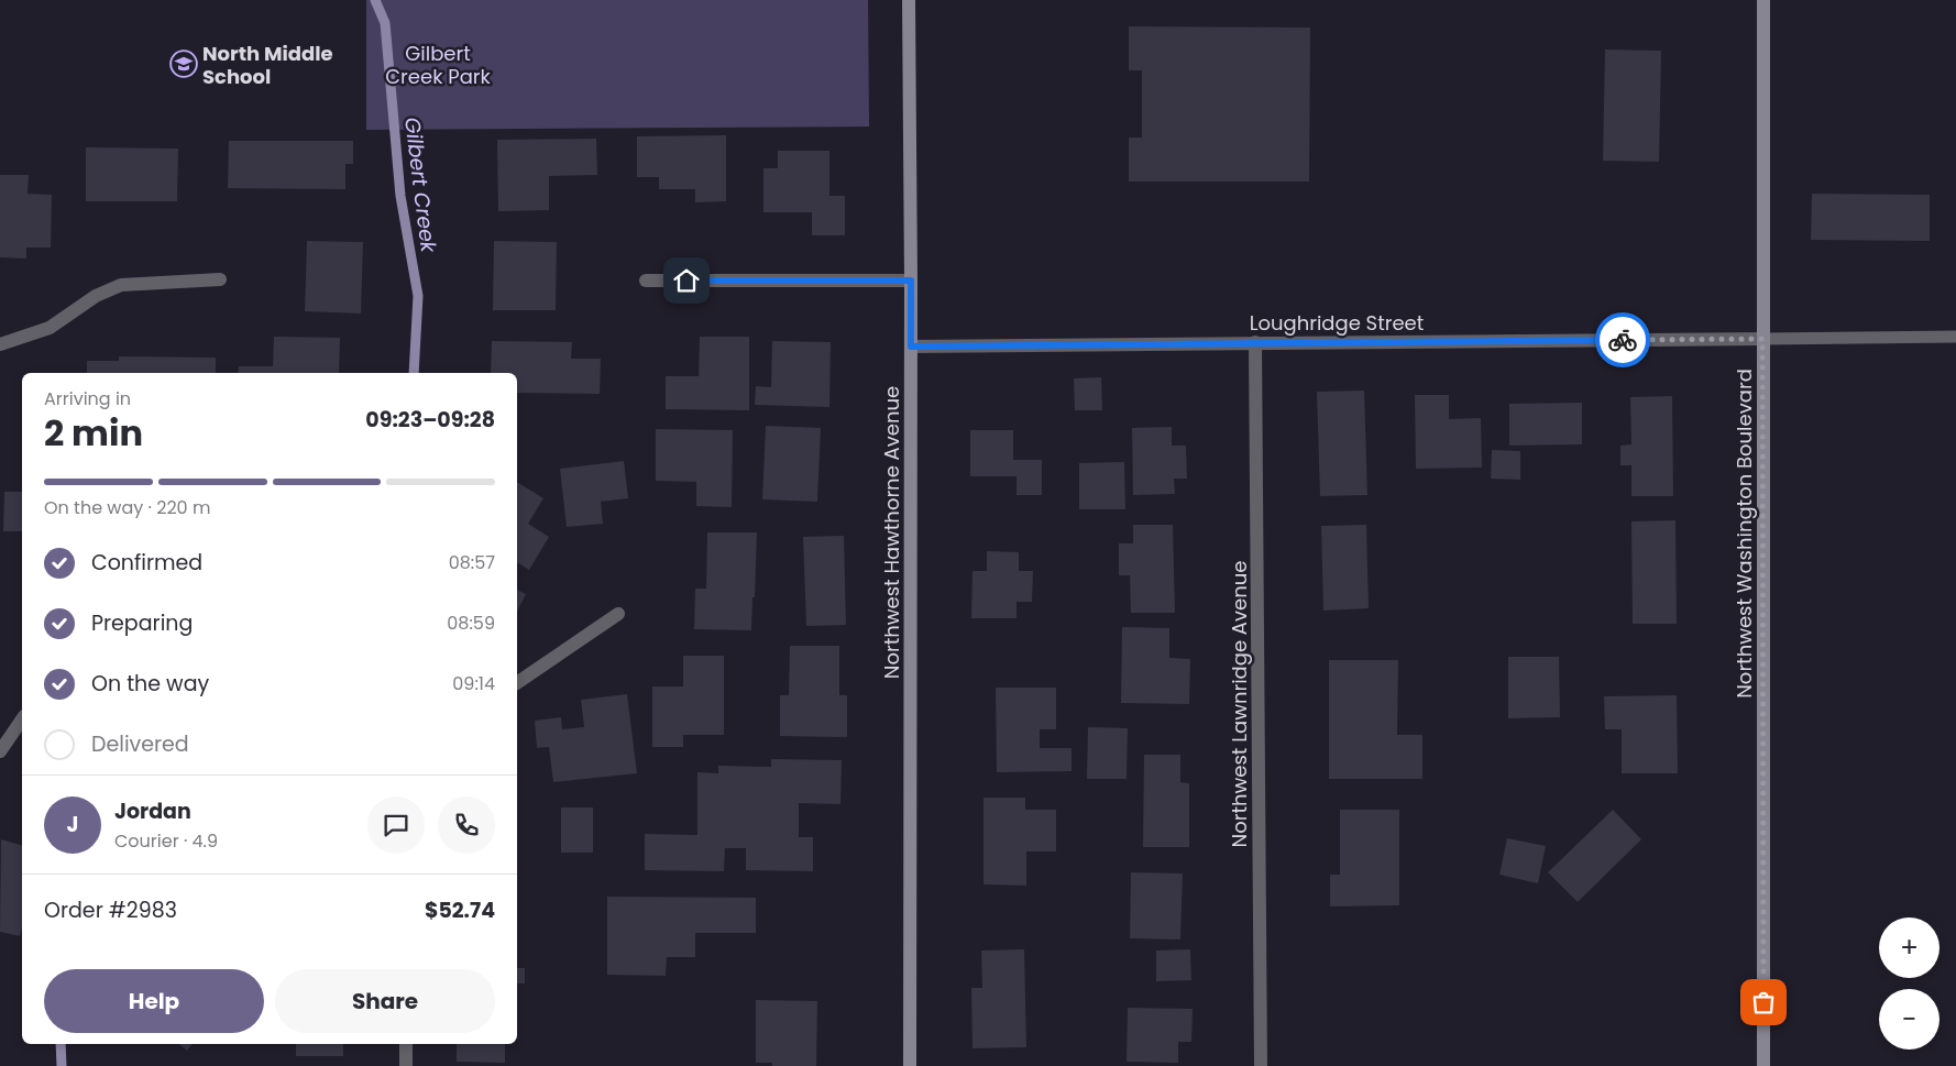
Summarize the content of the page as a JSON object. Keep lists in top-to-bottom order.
{
  "streets": {
    "street": [
      "Loughridge Street",
      "Northwest Hawthorne Avenue",
      "Northwest Washington Boulevard",
      "Northwest Lawnridge Avenue"
    ]
  },
  "crossings": [
    ["Loughridge Street", "Northwest Hawthorne Avenue"],
    ["Loughridge Street", "Northwest Washington Boulevard"],
    ["Loughridge Street", "Northwest Lawnridge Avenue"]
  ],
  "water": ["Gilbert Creek"],
  "parks": ["Gilbert Creek Park"],
  "places": {
    "school or university": ["North Middle School"]
  },
  "page": {
    "heading": ["2 min", "Arriving in", "09:23–09:28"],
    "panel": [
      "Jordan",
      "Courier · 4.9",
      "Order #2983",
      "$52.74"
    ],
    "bar": "On the way · 220 m",
    "list": [
      ["Confirmed", "08:57"],
      ["Preparing", "08:59"],
      ["On the way", "09:14"],
      "Delivered"
    ],
    "round": "J",
    "map_buttons": ["+", "−"],
    "buttons": ["Help", "Share"]
  }
}
